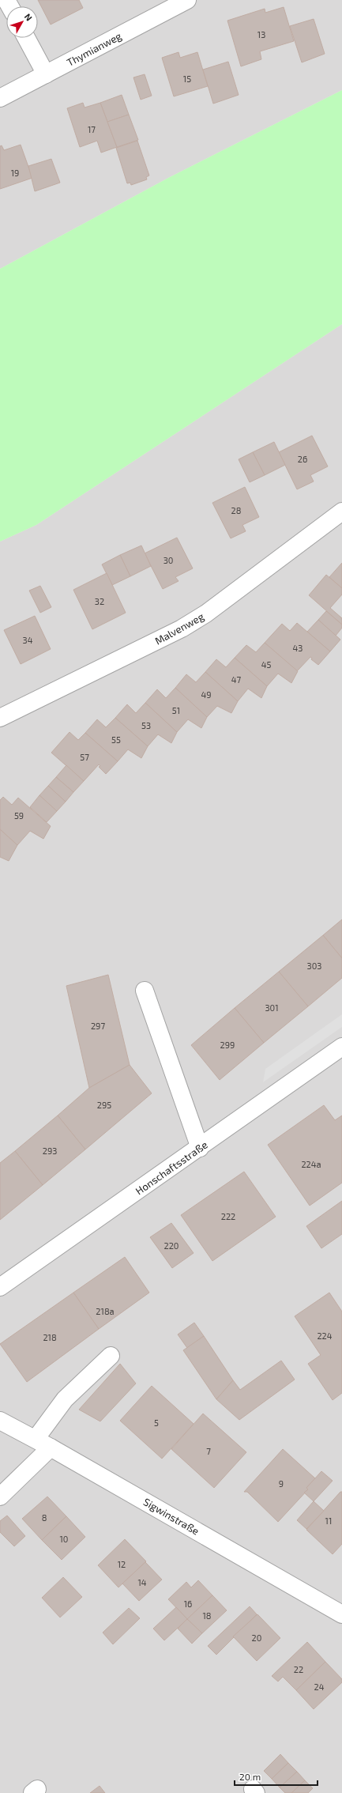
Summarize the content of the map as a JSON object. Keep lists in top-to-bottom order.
{
  "streets": {
    "street": [
      "Thymianweg",
      "Malvenweg",
      "Honschaftsstraße",
      "Sigwinstraße"
    ]
  },
  "house_numbers": [
    "13",
    "15",
    "17",
    "19",
    "26",
    "28",
    "30",
    "32",
    "34",
    "43",
    "45",
    "47",
    "49",
    "51",
    "53",
    "55",
    "57",
    "59",
    "303",
    "301",
    "297",
    "299",
    "295",
    "293",
    "224a",
    "222",
    "220",
    "218a",
    "224",
    "218",
    "5",
    "7",
    "9",
    "8",
    "11",
    "10",
    "12",
    "14",
    "16",
    "18",
    "20",
    "22",
    "24"
  ],
  "scale_bar": "20 m",
  "north": "top right"
}
